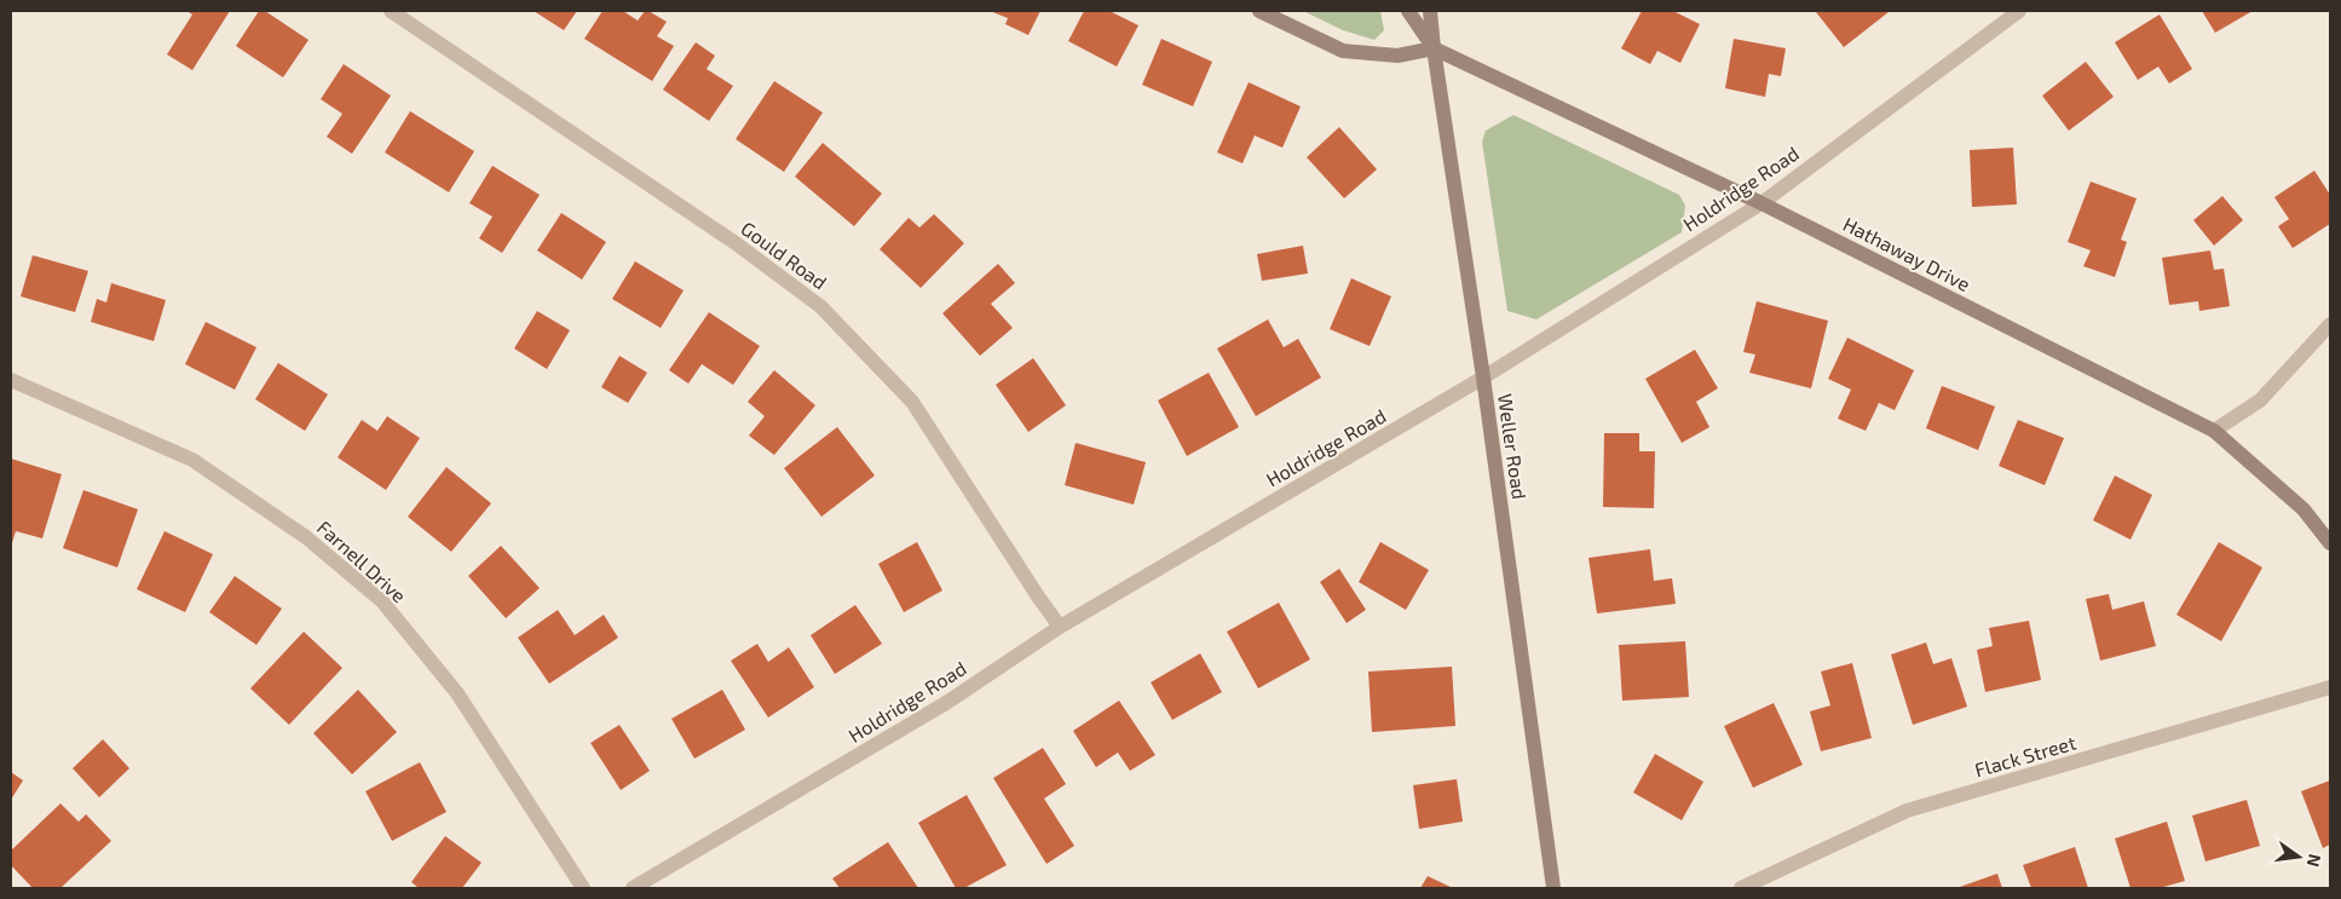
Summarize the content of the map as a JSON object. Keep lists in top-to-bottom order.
{
  "streets": {
    "street": [
      "Holdridge Road",
      "Hathaway Drive",
      "Gould Road",
      "Weller Road",
      "Farnell Drive",
      "Flack Street"
    ]
  },
  "crossings": [
    ["Holdridge Road", "Hathaway Drive"],
    ["Holdridge Road", "Gould Road"],
    ["Holdridge Road", "Weller Road"],
    ["Hathaway Drive", "Weller Road"]
  ],
  "north": "right"
}
